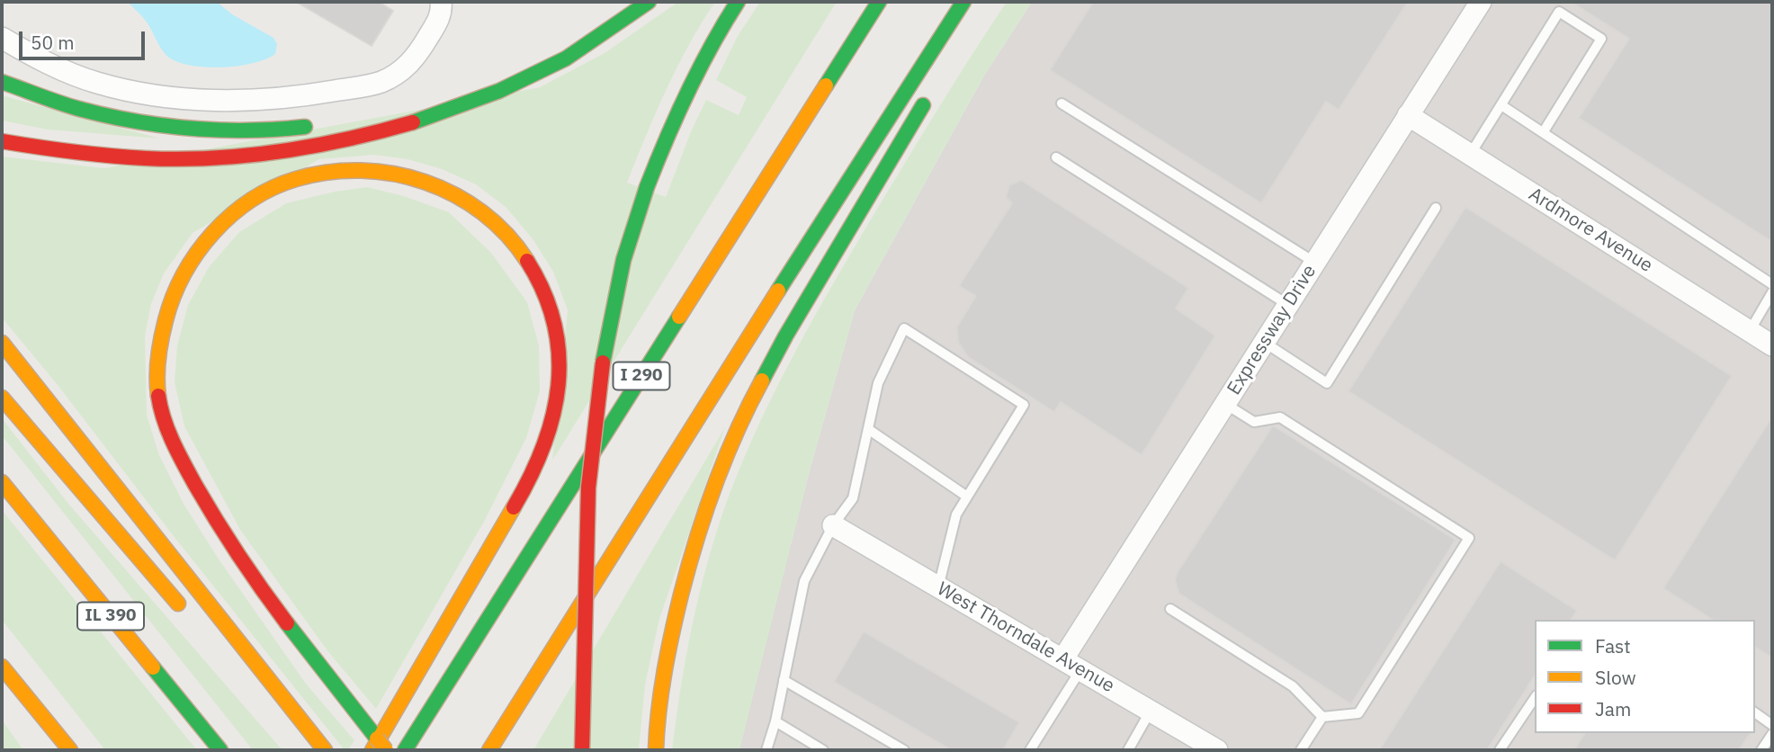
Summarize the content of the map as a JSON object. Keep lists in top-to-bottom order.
{
  "streets": {
    "highway": ["I 290", "IL 390"],
    "street": ["Ardmore Avenue", "Expressway Drive", "West Thorndale Avenue"]
  },
  "crossings": [
    ["Ardmore Avenue", "Expressway Drive"],
    ["Expressway Drive", "West Thorndale Avenue"]
  ],
  "legend": ["Fast", "Slow", "Jam"],
  "scale_bar": "50 m"
}
